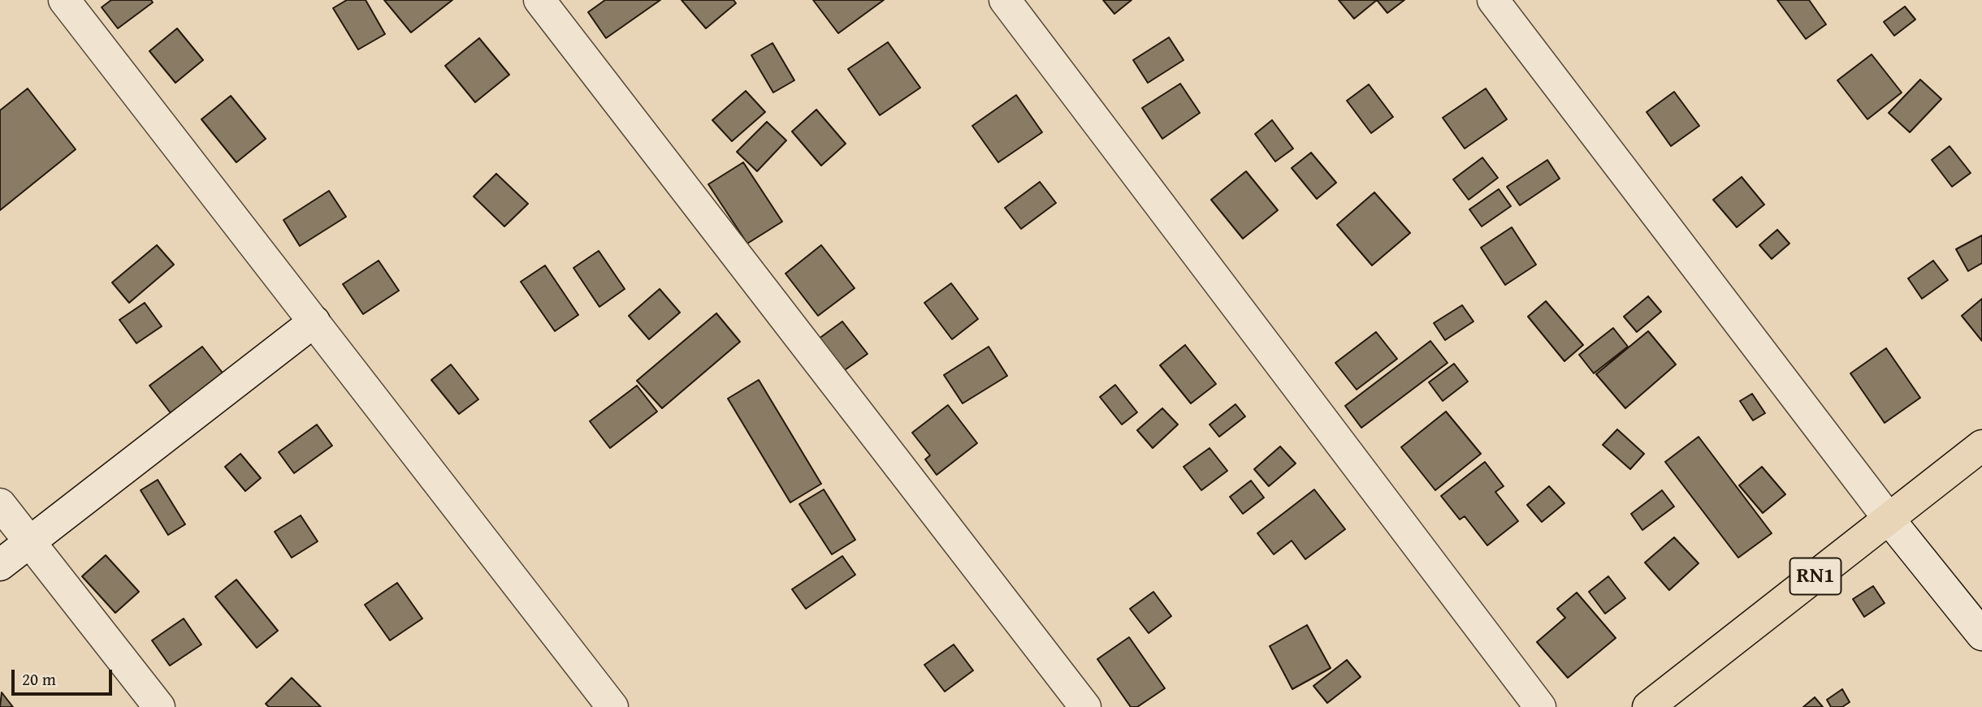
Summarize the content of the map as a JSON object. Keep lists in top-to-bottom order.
{
  "streets": {
    "highway": ["RN1"]
  },
  "scale_bar": "20 m"
}
